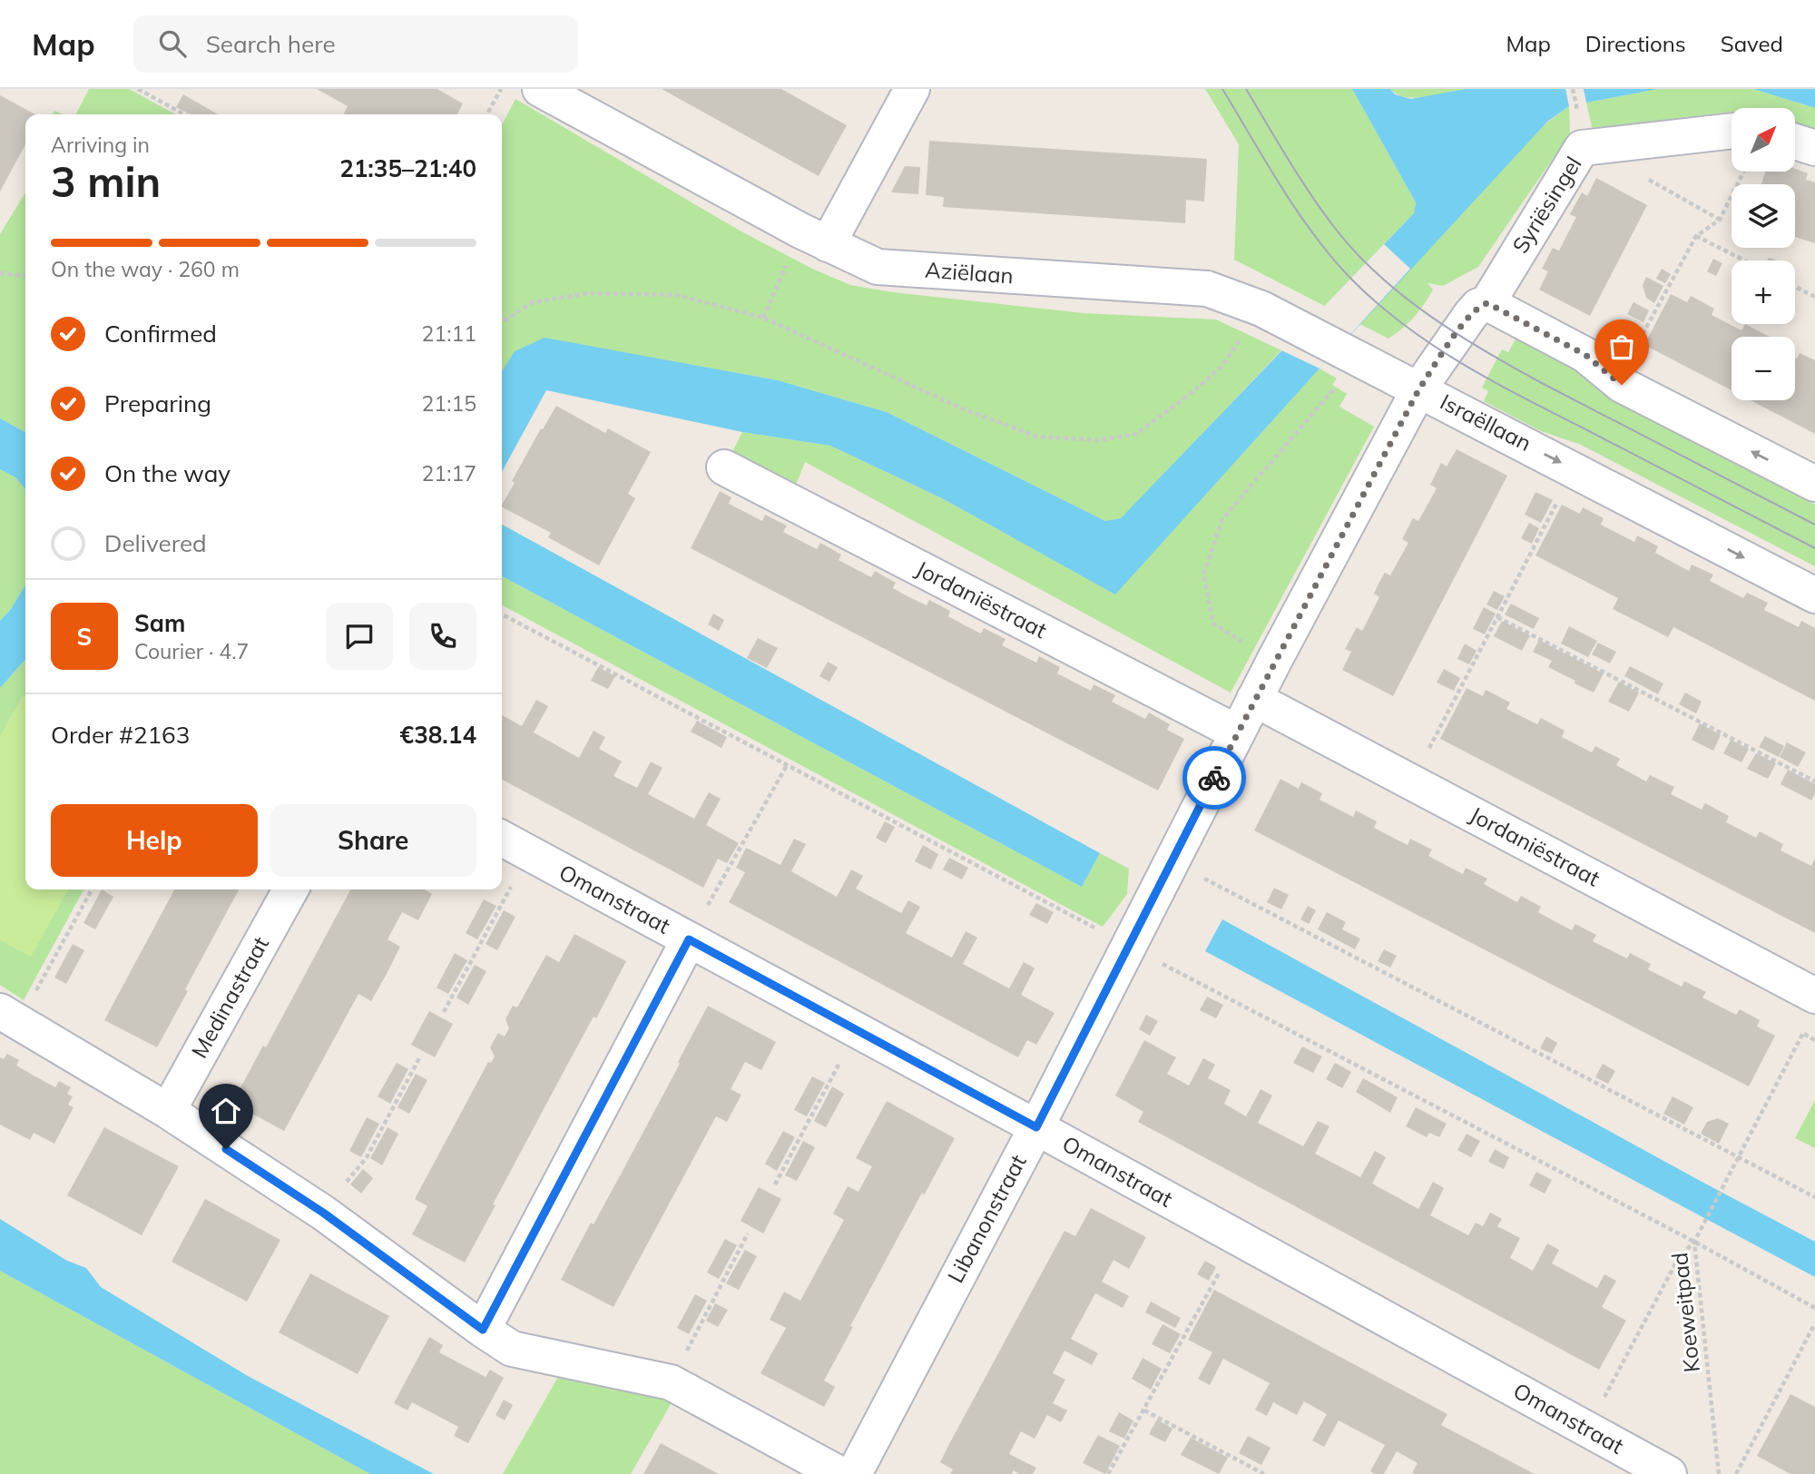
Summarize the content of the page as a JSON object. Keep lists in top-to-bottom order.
{
  "streets": {
    "street": [
      "Syriësingel",
      "Aziëlaan",
      "Israëllaan",
      "Jordaniëstraat",
      "Omanstraat",
      "Medinastraat",
      "Libanonstraat"
    ],
    "path": ["Koeweitpad"]
  },
  "crossings": [
    ["Syriësingel", "Israëllaan"],
    ["Aziëlaan", "Israëllaan"],
    ["Aziëlaan", "Libanonstraat"],
    ["Israëllaan", "Libanonstraat"],
    ["Jordaniëstraat", "Libanonstraat"],
    ["Jordaniëstraat", "Koeweitpad"],
    ["Omanstraat", "Libanonstraat"]
  ],
  "north": "top right",
  "page": {
    "header": "Map",
    "search": "Search here",
    "nav": ["Map", "Directions", "Saved"],
    "map_buttons": ["+", "−"],
    "heading": ["3 min", "Arriving in", "21:35–21:40"],
    "panel": [
      "Sam",
      "Courier · 4.7",
      "Order #2163",
      "€38.14"
    ],
    "bar": "On the way · 260 m",
    "list": [
      ["Confirmed", "21:11"],
      ["Preparing", "21:15"],
      ["On the way", "21:17"],
      "Delivered"
    ],
    "round": "S",
    "buttons": ["Help", "Share"]
  }
}
